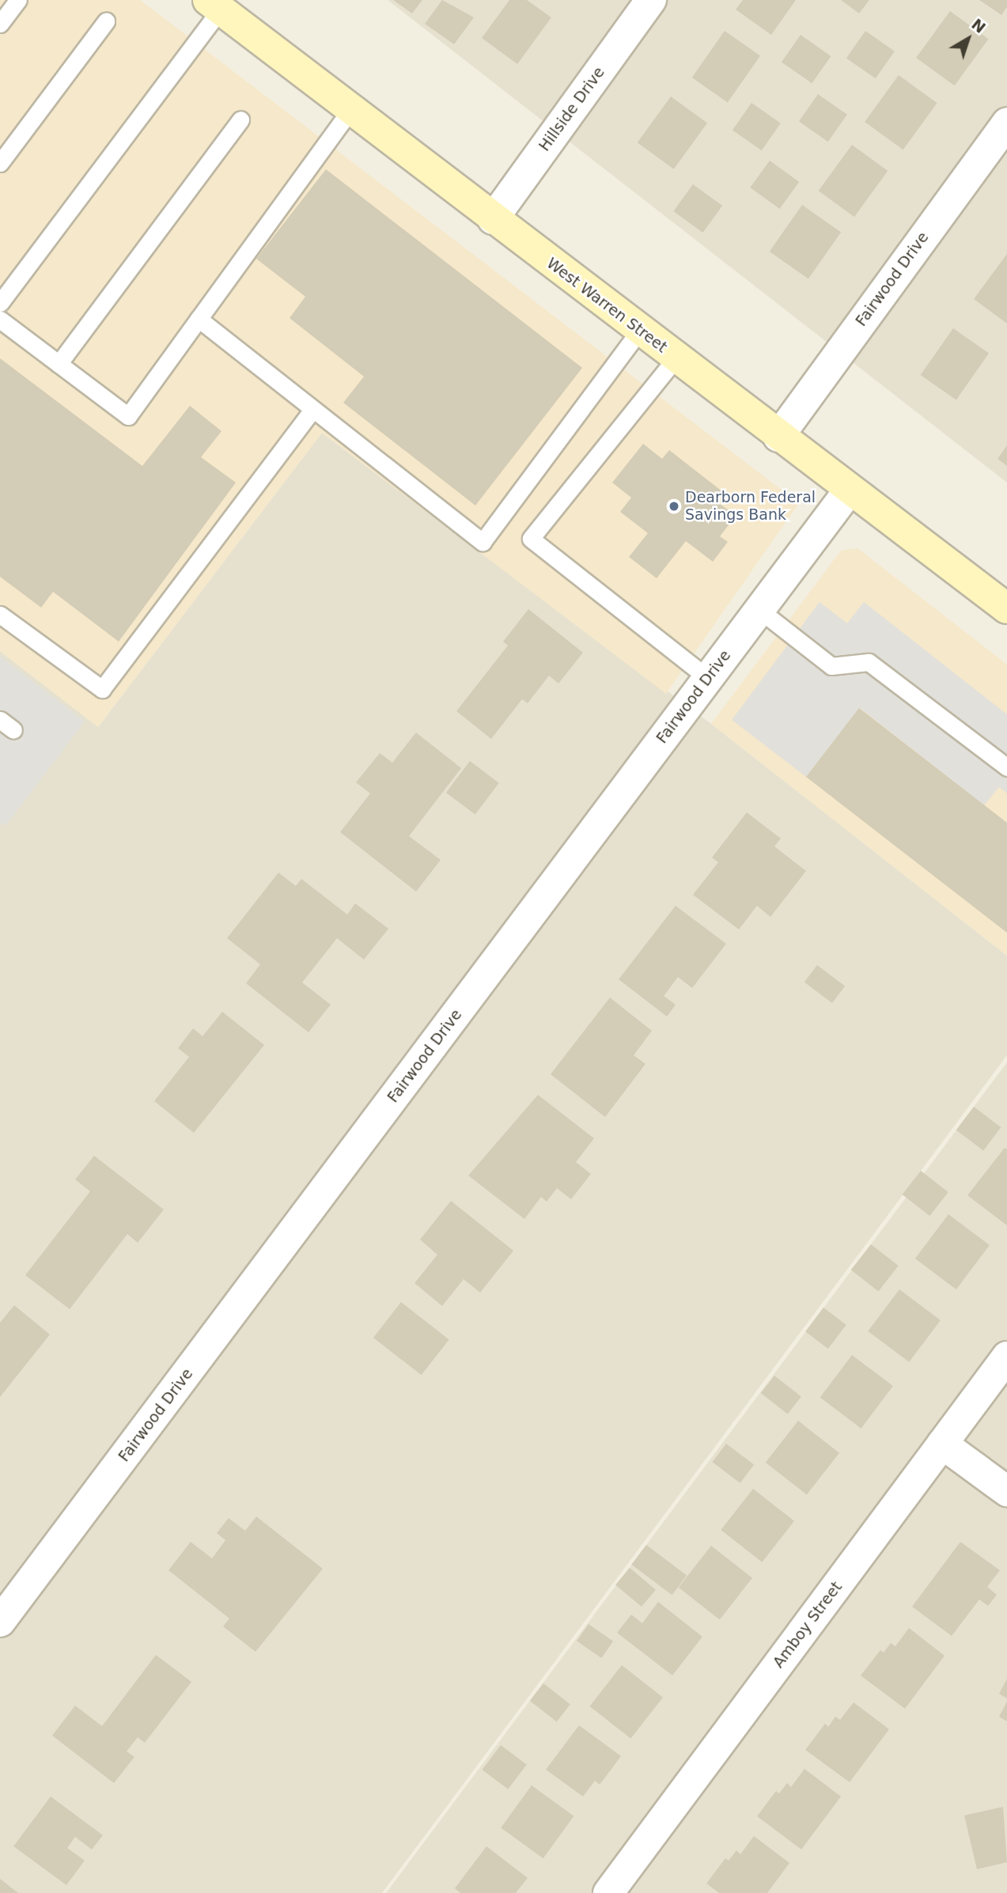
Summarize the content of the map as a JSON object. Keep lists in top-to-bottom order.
{
  "streets": {
    "main road": ["West Warren Street"],
    "street": ["Hillside Drive", "Fairwood Drive", "Amboy Street"]
  },
  "crossings": [
    ["Hillside Drive", "West Warren Street"],
    ["Fairwood Drive", "West Warren Street"]
  ],
  "places": ["Dearborn Federal Savings Bank"],
  "north": "top right"
}
